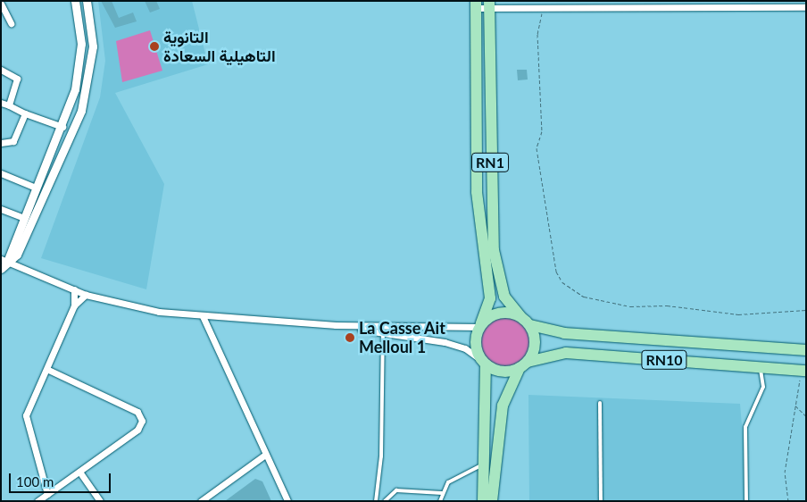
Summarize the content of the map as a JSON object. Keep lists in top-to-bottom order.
{
  "streets": {
    "highway": ["RN1", "RN10"]
  },
  "crossings": [
    ["RN1", "RN10"]
  ],
  "places": ["التانوية التاهيلية السعادة", "La Casse Ait Melloul 1"],
  "scale_bar": "100 m"
}
